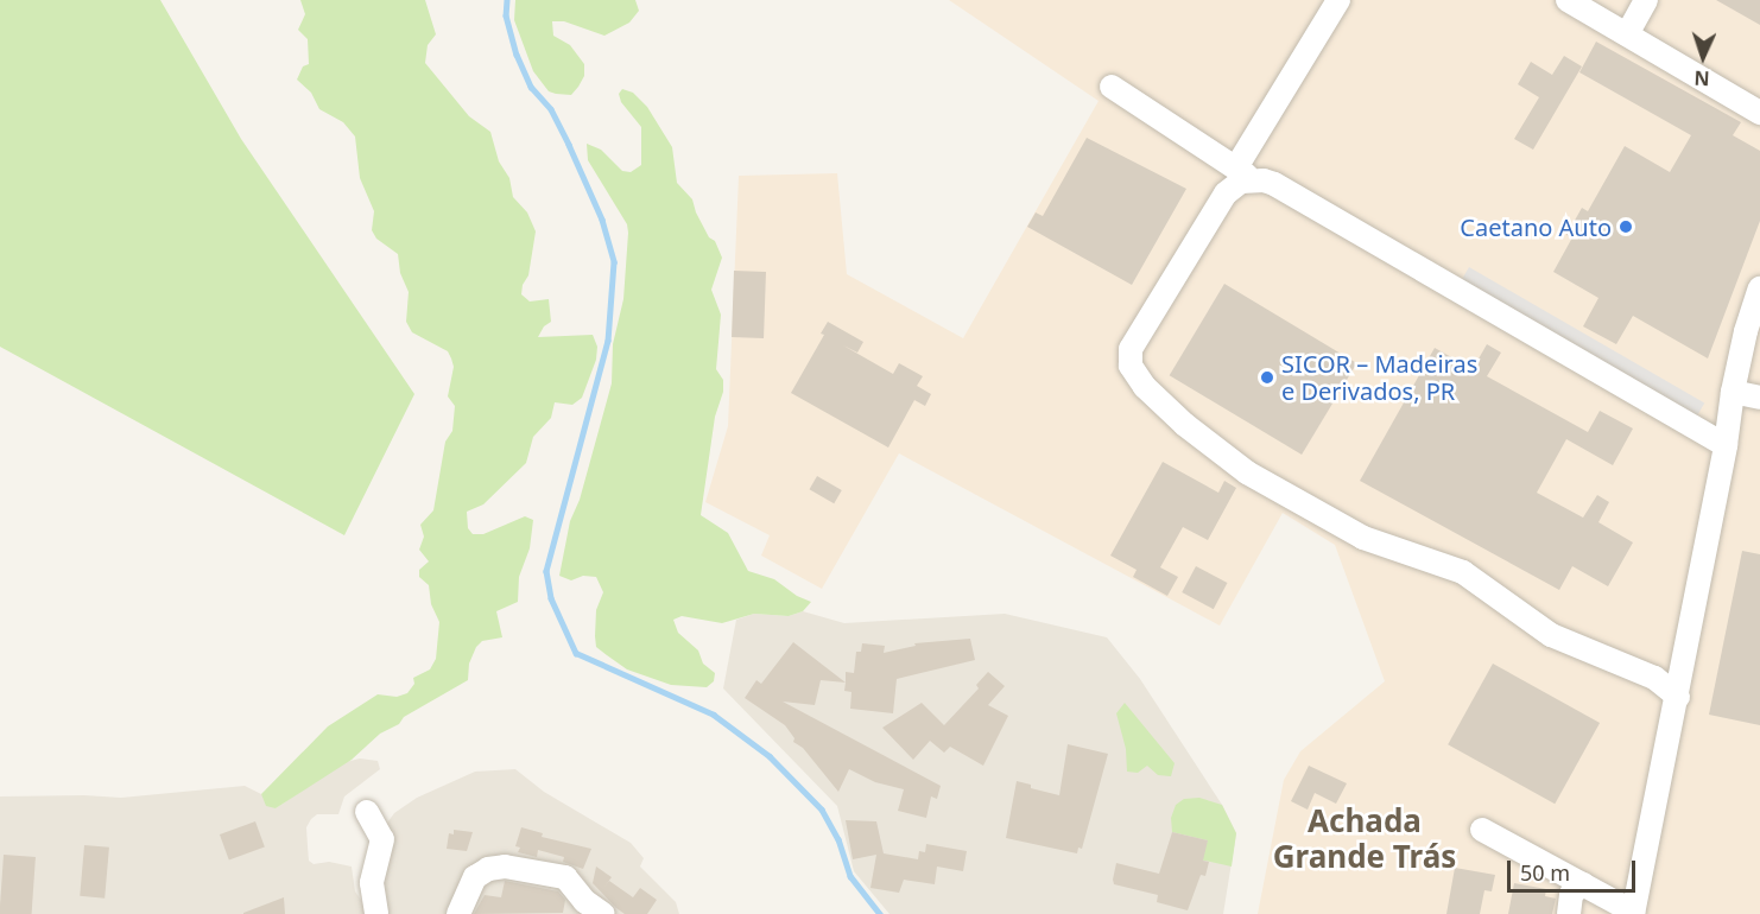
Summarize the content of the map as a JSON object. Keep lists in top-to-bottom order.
{
  "districts": ["Achada Grande Trás"],
  "places": ["Caetano Auto", "SICOR – Madeiras e Derivados, PR"],
  "scale_bar": "50 m",
  "north": "bottom"
}
